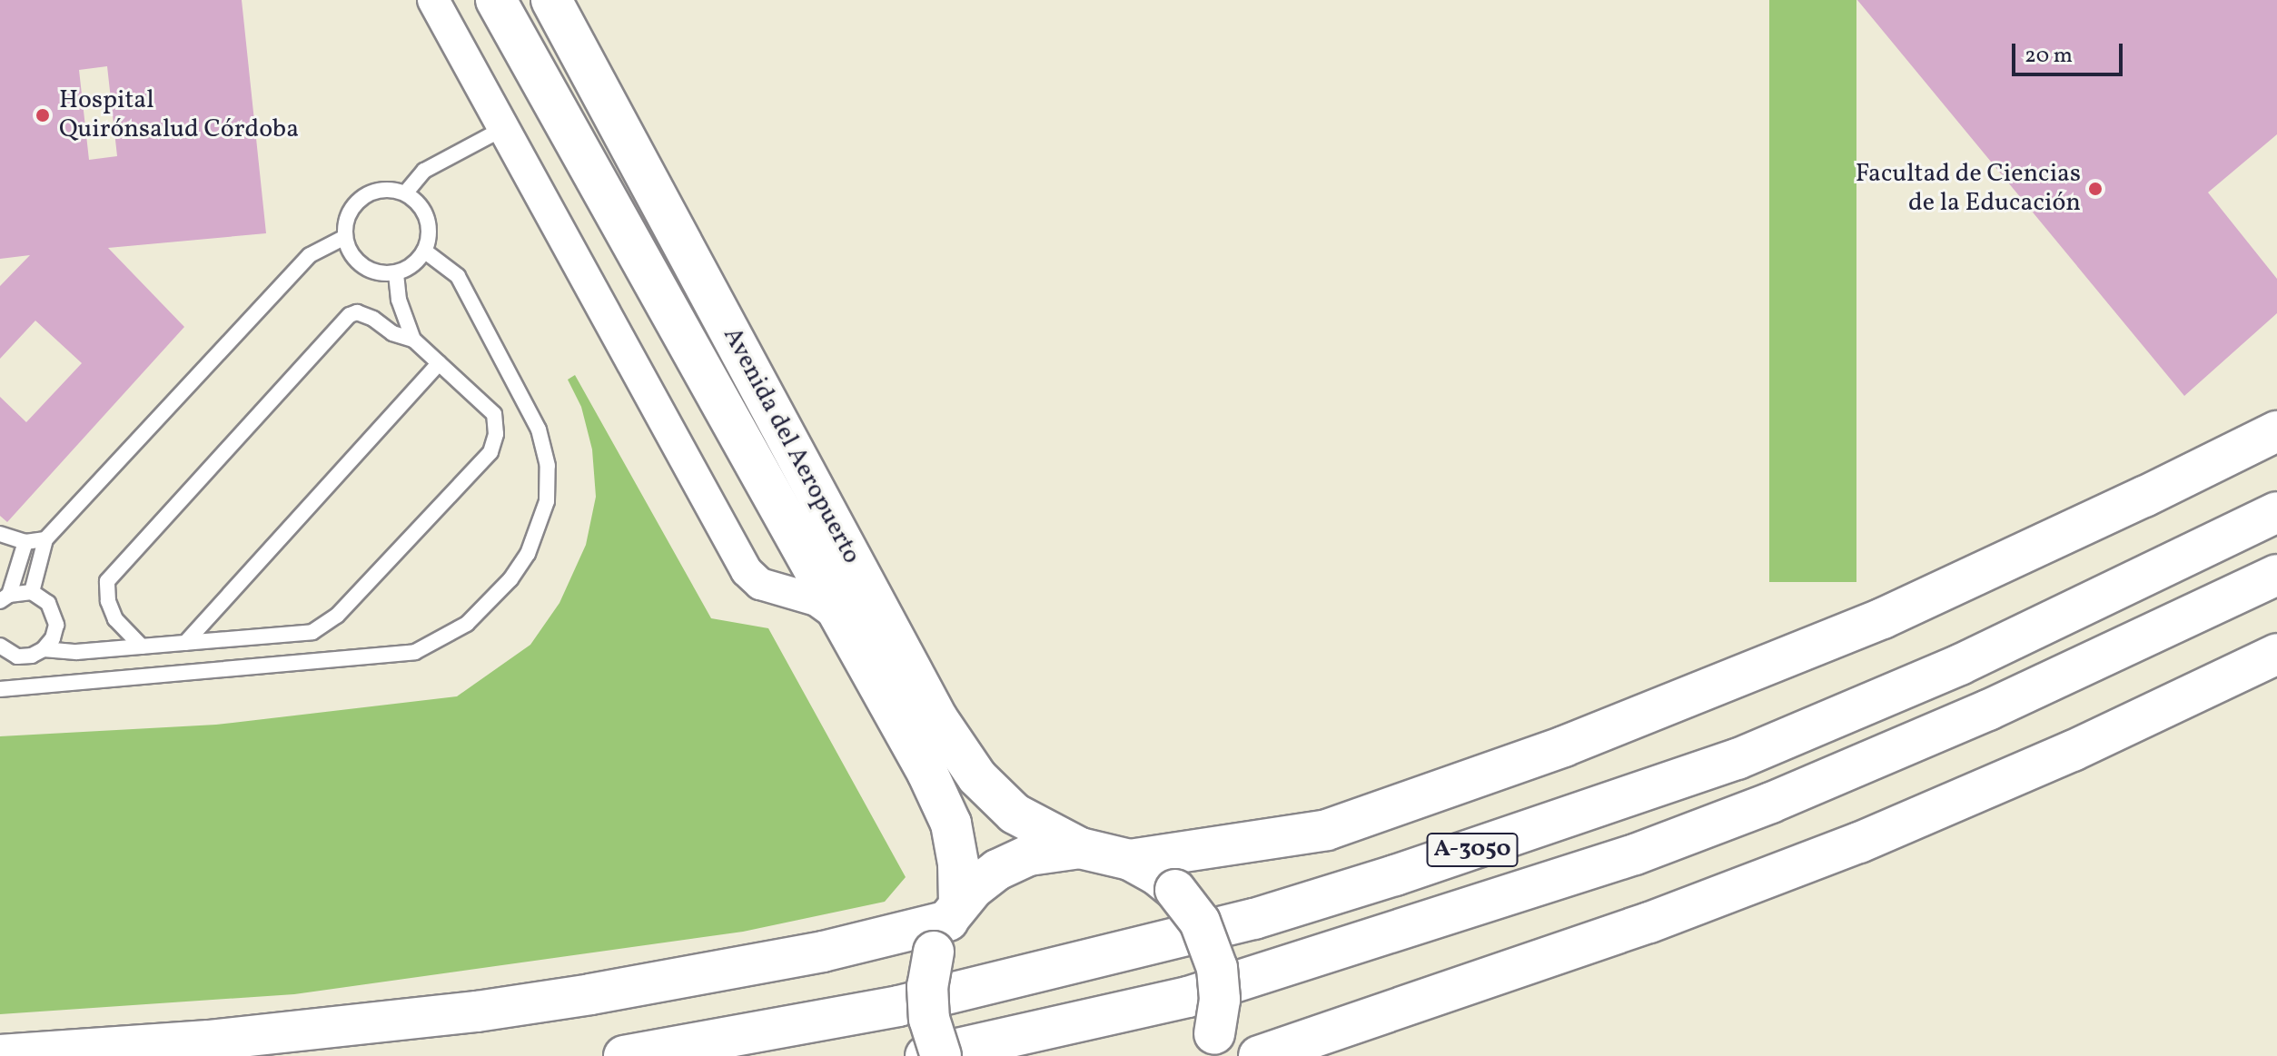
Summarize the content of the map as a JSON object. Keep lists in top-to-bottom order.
{
  "streets": {
    "main road": ["Avenida del Aeropuerto", "A-3050"]
  },
  "places": ["Hospital Quirónsalud Córdoba", "Facultad de Ciencias de la Educación"],
  "scale_bar": "20 m"
}
